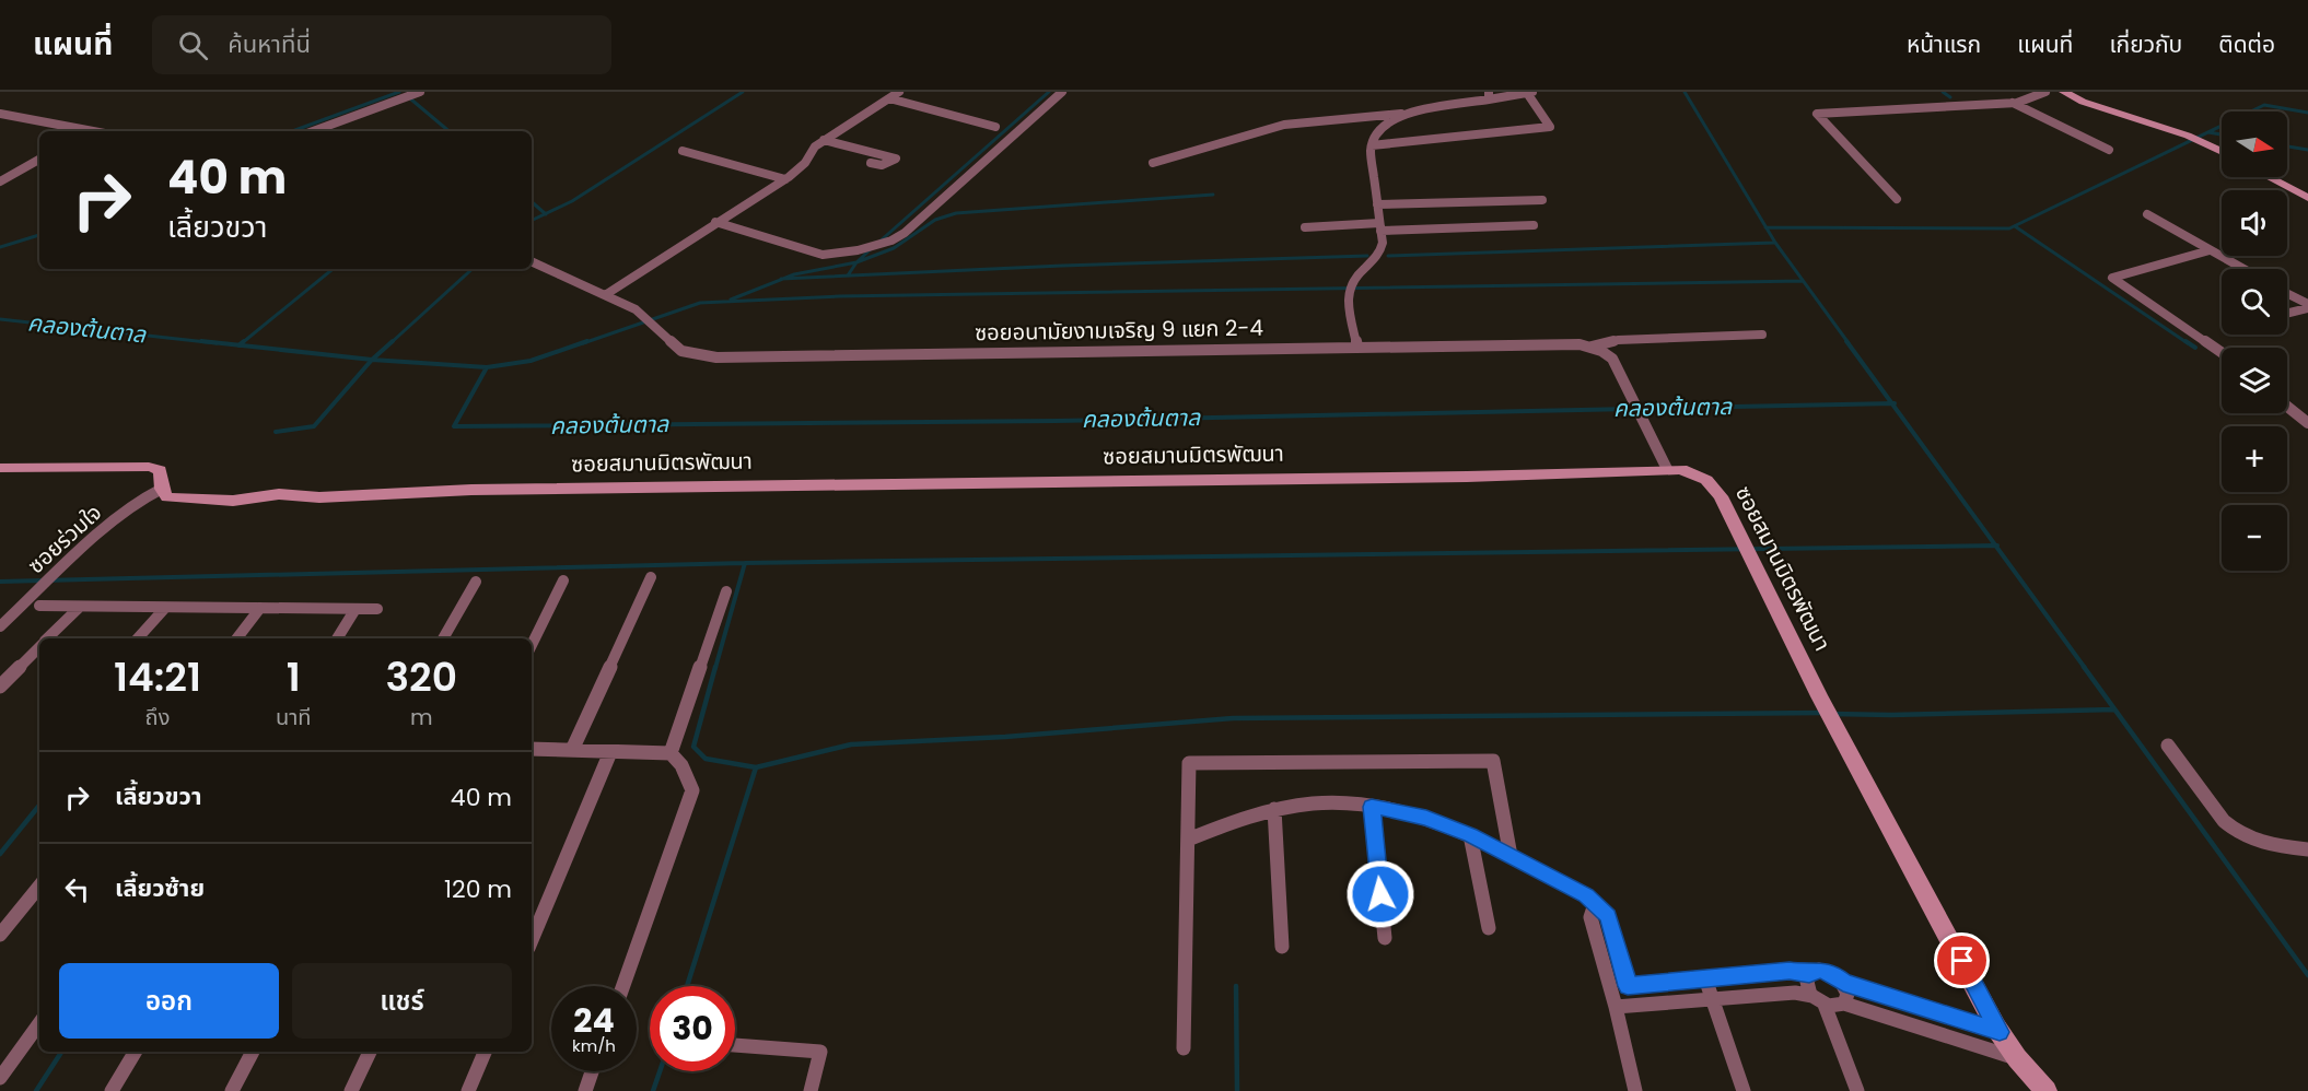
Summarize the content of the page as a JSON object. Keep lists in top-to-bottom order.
{
  "streets": {
    "street": ["ซอยอนามัยงามเจริญ 9 แยก 2-4", "ซอยสมานมิตรพัฒนา", "ซอยร่วมใจ"]
  },
  "crossings": [
    ["ซอยสมานมิตรพัฒนา", "ซอยร่วมใจ"]
  ],
  "water": ["คลองต้นตาล"],
  "north": "right",
  "page": {
    "header": "แผนที่",
    "search": "ค้นหาที่นี่",
    "nav": [
      "หน้าแรก",
      "แผนที่",
      "เกี่ยวกับ",
      "ติดต่อ"
    ],
    "map_buttons": ["+", "−"],
    "turn": ["40 m", "เลี้ยวขวา"],
    "eta": [
      "14:21",
      "ถึง",
      "1",
      "นาที",
      "320",
      "m"
    ],
    "list": [
      {
        "name": "เลี้ยวขวา",
        "value": "40 m"
      },
      {
        "name": "เลี้ยวซ้าย",
        "value": "120 m"
      }
    ],
    "buttons": ["ออก", "แชร์"],
    "speed": "24 km/h",
    "limit": "30"
  }
}
